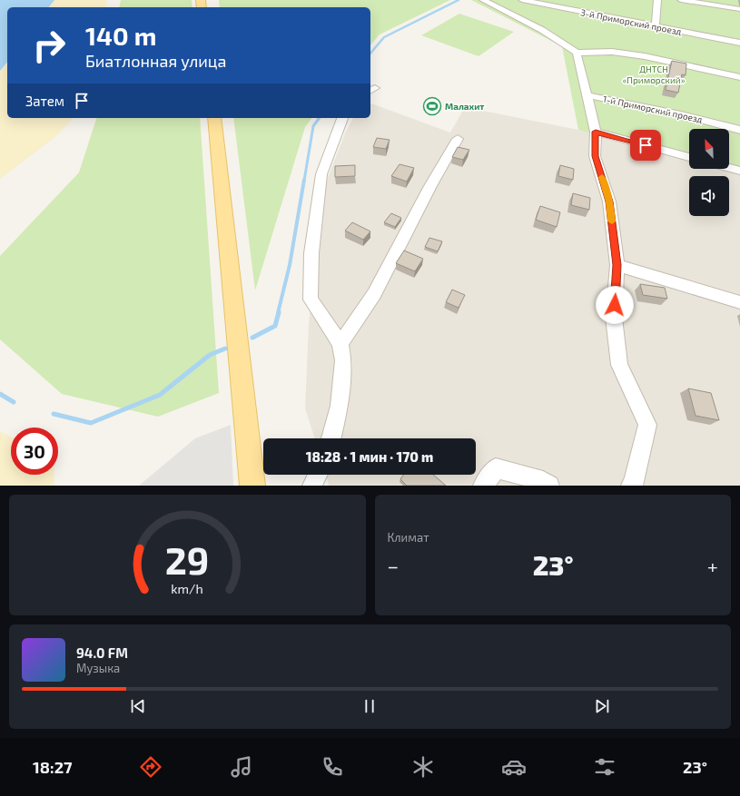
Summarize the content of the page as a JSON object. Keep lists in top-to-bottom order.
{
  "streets": {
    "street": ["3-й Приморский проезд", "1-й Приморский проезд"]
  },
  "parks": ["ДНТСН «Приморский»"],
  "places": {
    "sports": ["Малахит"]
  },
  "north": "top left",
  "page": {
    "turn": ["140 m", "Биатлонная улица"],
    "then": "Затем",
    "limit": "30",
    "trip": "18:28 · 1 мин · 170 m",
    "tile": "Климат",
    "heat": ["−", "23°", "+"],
    "song": ["94.0 FM", "Музыка"],
    "tabs": ["18:27", "23°"],
    "gauge": ["29", "km/h"]
  }
}
